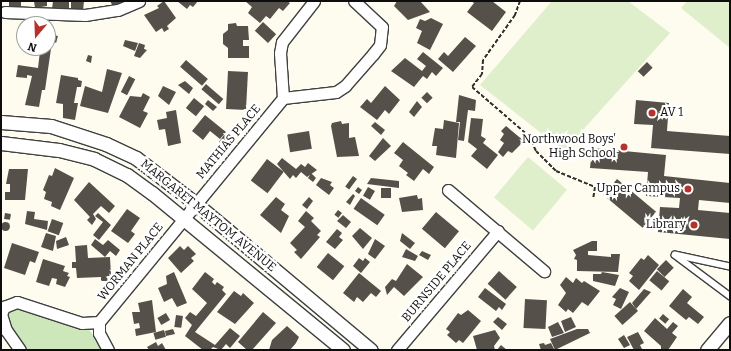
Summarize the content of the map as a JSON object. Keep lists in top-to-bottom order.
{
  "streets": {
    "street": [
      "MATHIAS PLACE",
      "MARGARET MAYTOM AVENUE",
      "WORMAN PLACE",
      "BURNSIDE PLACE"
    ]
  },
  "crossings": [
    ["MATHIAS PLACE", "MARGARET MAYTOM AVENUE"],
    ["MATHIAS PLACE", "WORMAN PLACE"],
    ["MARGARET MAYTOM AVENUE", "WORMAN PLACE"]
  ],
  "places": [
    "AV 1",
    "Northwood Boys' High School",
    "Upper Campus",
    "Library"
  ],
  "north": "bottom"
}
